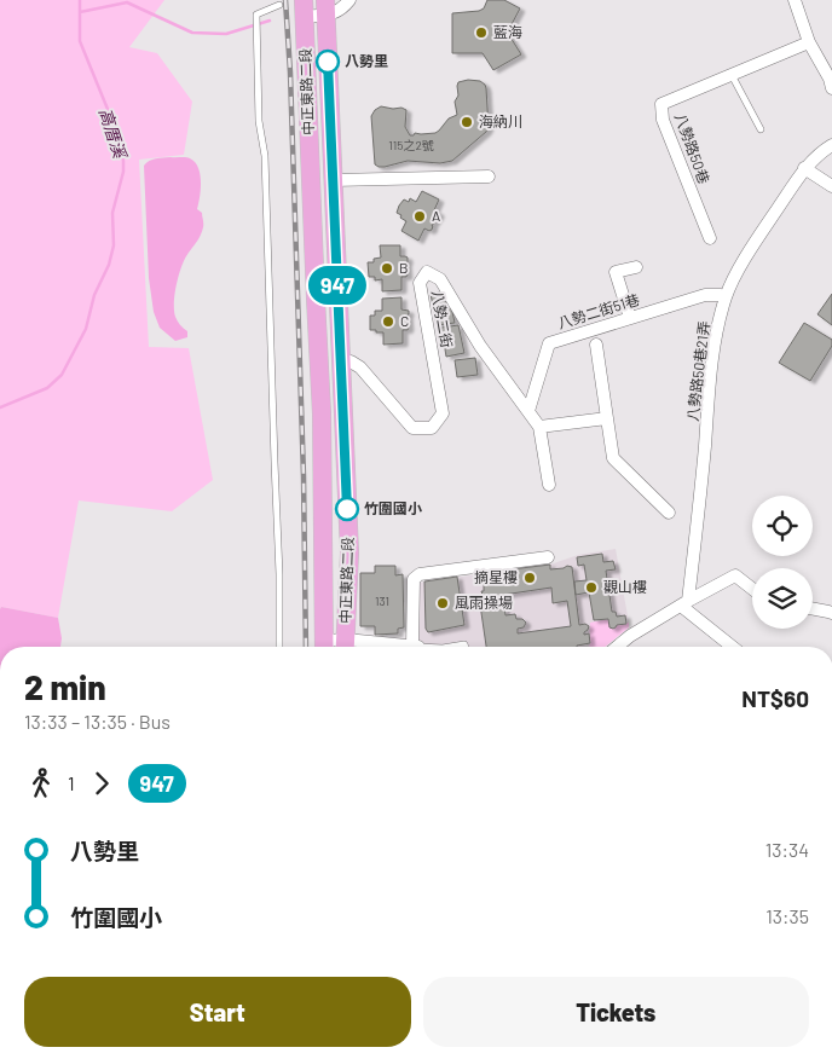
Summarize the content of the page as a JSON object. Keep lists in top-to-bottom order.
{
  "streets": {
    "main road": ["中正東路二段"],
    "street": [
      "八勢路50巷",
      "八勢二街51巷",
      "八勢二街",
      "八勢路50巷21弄"
    ]
  },
  "crossings": [
    ["中正東路二段", "八勢二街"],
    ["八勢二街51巷", "八勢二街"],
    ["八勢二街51巷", "八勢路50巷21弄"]
  ],
  "water": ["高厝溪"],
  "places": [
    "藍海",
    "八勢里",
    "海納川",
    "A",
    "B",
    "C",
    "竹圍國小",
    "摘星樓",
    "觀山樓",
    "風雨操場"
  ],
  "lines": ["bus line 947"],
  "house_numbers": ["115之2號", "131"],
  "page": {
    "on_map": "947",
    "heading": ["2 min", "13:33 – 13:35 · Bus", "NT$60"],
    "legs": ["1", "947"],
    "list": [
      {
        "name": "八勢里",
        "value": "13:34"
      },
      {
        "name": "竹圍國小",
        "value": "13:35"
      }
    ],
    "buttons": ["Start", "Tickets"]
  }
}
